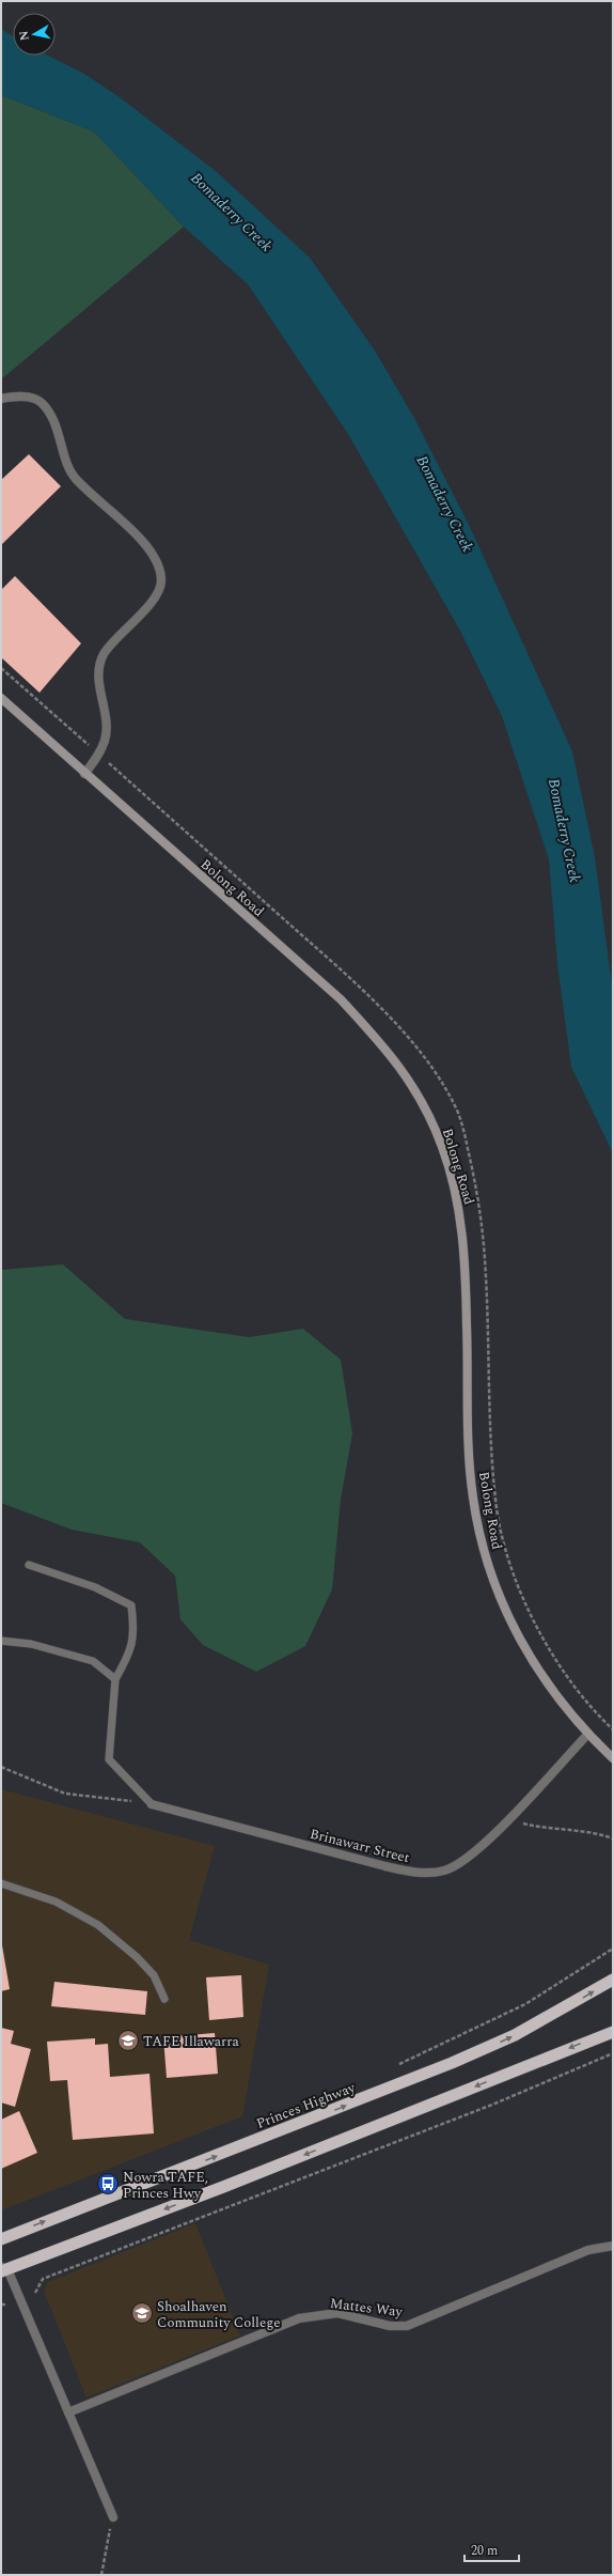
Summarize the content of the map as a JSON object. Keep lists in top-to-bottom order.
{
  "streets": {
    "highway": ["Princes Highway"],
    "main road": ["Bolong Road"],
    "street": ["Brinawarr Street", "Mattes Way"]
  },
  "crossings": [
    ["Bolong Road", "Brinawarr Street"]
  ],
  "water": ["Bomaderry Creek"],
  "places": {
    "school or university": ["TAFE Illawarra", "Shoalhaven Community College"],
    "bus stop": ["Nowra TAFE, Princes Hwy"]
  },
  "scale_bar": "20 m",
  "north": "left"
}
